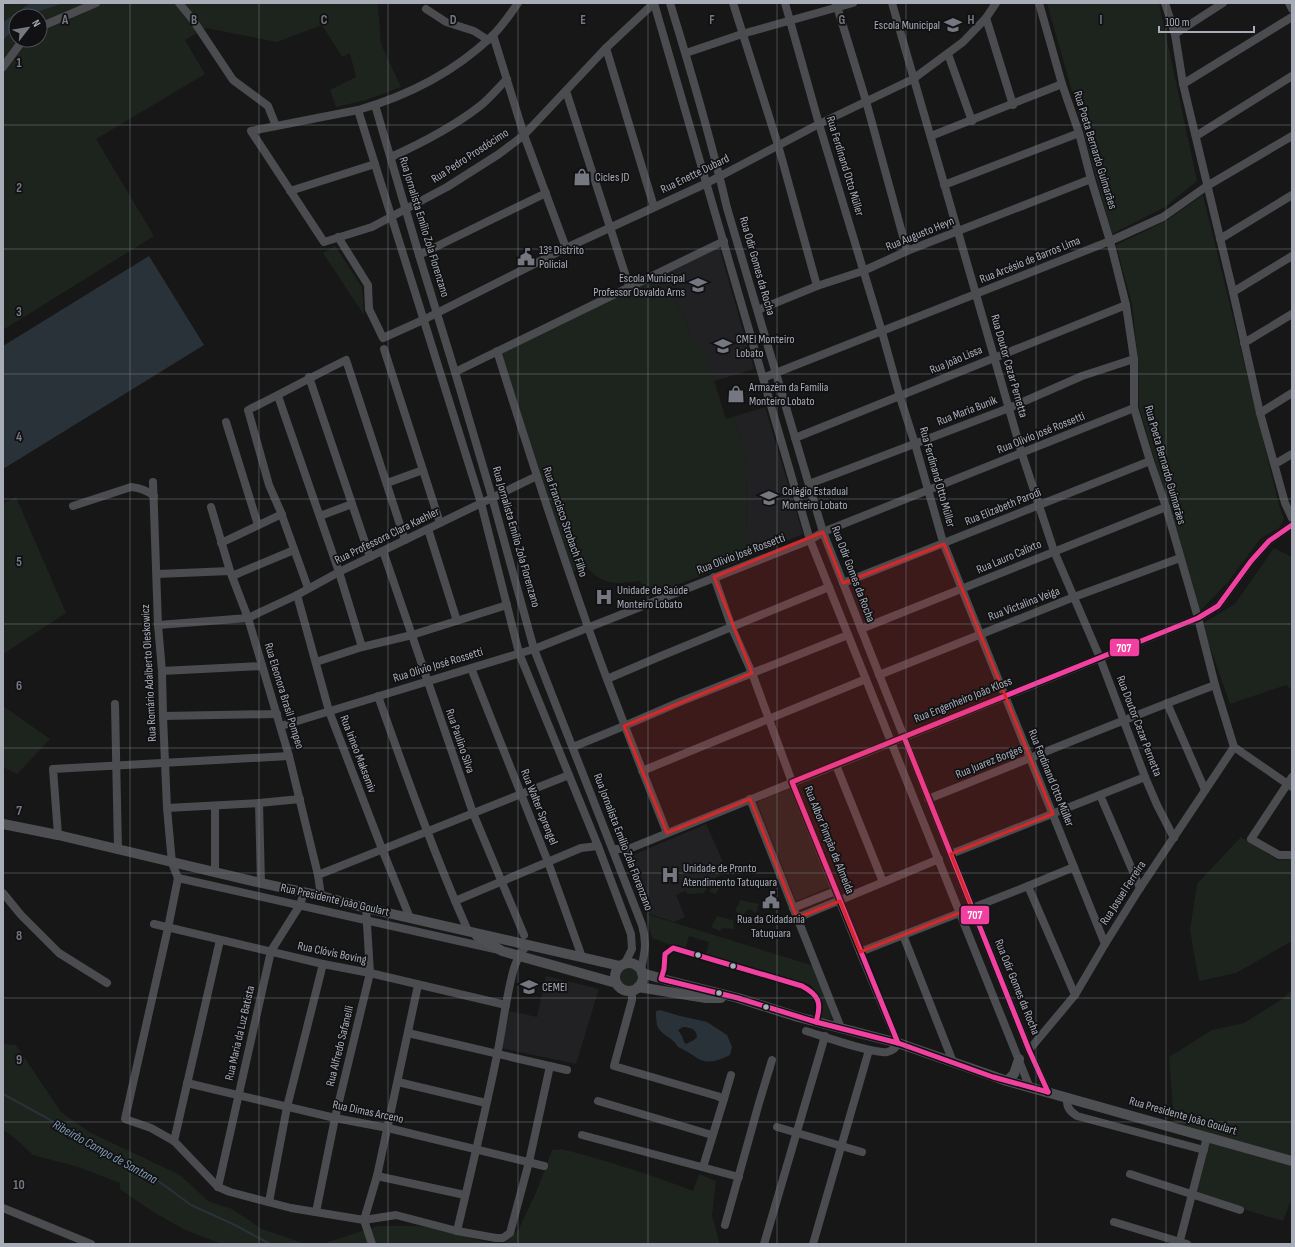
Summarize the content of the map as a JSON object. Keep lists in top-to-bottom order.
{
  "streets": {
    "main road": ["Rua Presidente João Goulart"],
    "street": [
      "Rua Poeta Bernardo Guimarães",
      "Rua Pedro Prosdócimo",
      "Rua Ferdinand Otto Müller",
      "Rua Enette Dubard",
      "Rua Jornalista Emílio Zola Florenzano",
      "Rua Augusto Heyn",
      "Rua Arcésio de Barros Lima",
      "Rua Odir Gomes da Rocha",
      "Rua João Lissa",
      "Rua Doutor Cezar Pernetta",
      "Rua Maria Bunik",
      "Rua Olivio José Rossetti",
      "Rua Elizabeth Parodi",
      "Rua Francisco Strobach Filho",
      "Rua Professora Clara Kaehler",
      "Rua Lauro Calixto",
      "Rua Victalina Veiga",
      "Rua Romário Adalberto Oleskowicz",
      "Rua Eleonora Brasil Pompeo",
      "Rua Engenheiro João Kloss",
      "Rua Paulino Silva",
      "Rua Irineo Maksemiv",
      "Rua Juarez Borges",
      "Rua Walter Sprengel",
      "Rua Albor Pimpão de Almeida",
      "Rua Josuel Ferreira",
      "Rua Clóvis Boving",
      "Rua Maria da Luz Batista",
      "Rua Alfredo Safanelli",
      "Rua Dimas Arceno"
    ]
  },
  "crossings": [
    ["Rua Poeta Bernardo Guimarães", "Rua Augusto Heyn"],
    ["Rua Poeta Bernardo Guimarães", "Rua Arcésio de Barros Lima"],
    ["Rua Poeta Bernardo Guimarães", "Rua João Lissa"],
    ["Rua Poeta Bernardo Guimarães", "Rua Maria Bunik"],
    ["Rua Poeta Bernardo Guimarães", "Rua Olivio José Rossetti"],
    ["Rua Poeta Bernardo Guimarães", "Rua Elizabeth Parodi"],
    ["Rua Poeta Bernardo Guimarães", "Rua Lauro Calixto"],
    ["Rua Poeta Bernardo Guimarães", "Rua Victalina Veiga"],
    ["Rua Poeta Bernardo Guimarães", "Rua Engenheiro João Kloss"],
    ["Rua Poeta Bernardo Guimarães", "Rua Juarez Borges"],
    ["Rua Poeta Bernardo Guimarães", "Rua Josuel Ferreira"],
    ["Rua Pedro Prosdócimo", "Rua Enette Dubard"],
    ["Rua Pedro Prosdócimo", "Rua Jornalista Emílio Zola Florenzano"],
    ["Rua Pedro Prosdócimo", "Rua Odir Gomes da Rocha"],
    ["Rua Ferdinand Otto Müller", "Rua Enette Dubard"],
    ["Rua Ferdinand Otto Müller", "Rua Augusto Heyn"],
    ["Rua Ferdinand Otto Müller", "Rua Arcésio de Barros Lima"],
    ["Rua Ferdinand Otto Müller", "Rua João Lissa"],
    ["Rua Ferdinand Otto Müller", "Rua Maria Bunik"],
    ["Rua Ferdinand Otto Müller", "Rua Olivio José Rossetti"],
    ["Rua Ferdinand Otto Müller", "Rua Elizabeth Parodi"],
    ["Rua Ferdinand Otto Müller", "Rua Lauro Calixto"],
    ["Rua Ferdinand Otto Müller", "Rua Victalina Veiga"],
    ["Rua Ferdinand Otto Müller", "Rua Engenheiro João Kloss"],
    ["Rua Ferdinand Otto Müller", "Rua Juarez Borges"],
    ["Rua Ferdinand Otto Müller", "Rua Josuel Ferreira"],
    ["Rua Enette Dubard", "Rua Jornalista Emílio Zola Florenzano"],
    ["Rua Enette Dubard", "Rua Odir Gomes da Rocha"],
    ["Rua Enette Dubard", "Rua Doutor Cezar Pernetta"],
    ["Rua Jornalista Emílio Zola Florenzano", "Rua Olivio José Rossetti"],
    ["Rua Jornalista Emílio Zola Florenzano", "Rua Professora Clara Kaehler"],
    ["Rua Jornalista Emílio Zola Florenzano", "Rua Engenheiro João Kloss"],
    ["Rua Jornalista Emílio Zola Florenzano", "Rua Presidente João Goulart"],
    ["Rua Augusto Heyn", "Rua Odir Gomes da Rocha"],
    ["Rua Augusto Heyn", "Rua Doutor Cezar Pernetta"],
    ["Rua Arcésio de Barros Lima", "Rua Odir Gomes da Rocha"],
    ["Rua Arcésio de Barros Lima", "Rua Doutor Cezar Pernetta"],
    ["Rua Odir Gomes da Rocha", "Rua João Lissa"],
    ["Rua Odir Gomes da Rocha", "Rua Maria Bunik"],
    ["Rua Odir Gomes da Rocha", "Rua Olivio José Rossetti"],
    ["Rua Odir Gomes da Rocha", "Rua Elizabeth Parodi"],
    ["Rua Odir Gomes da Rocha", "Rua Lauro Calixto"],
    ["Rua Odir Gomes da Rocha", "Rua Victalina Veiga"],
    ["Rua Odir Gomes da Rocha", "Rua Engenheiro João Kloss"],
    ["Rua Odir Gomes da Rocha", "Rua Juarez Borges"],
    ["Rua Odir Gomes da Rocha", "Rua Josuel Ferreira"],
    ["Rua Odir Gomes da Rocha", "Rua Presidente João Goulart"],
    ["Rua João Lissa", "Rua Doutor Cezar Pernetta"],
    ["Rua Doutor Cezar Pernetta", "Rua Maria Bunik"],
    ["Rua Doutor Cezar Pernetta", "Rua Olivio José Rossetti"],
    ["Rua Doutor Cezar Pernetta", "Rua Elizabeth Parodi"],
    ["Rua Doutor Cezar Pernetta", "Rua Lauro Calixto"],
    ["Rua Doutor Cezar Pernetta", "Rua Victalina Veiga"],
    ["Rua Doutor Cezar Pernetta", "Rua Engenheiro João Kloss"],
    ["Rua Doutor Cezar Pernetta", "Rua Juarez Borges"],
    ["Rua Doutor Cezar Pernetta", "Rua Josuel Ferreira"],
    ["Rua Olivio José Rossetti", "Rua Francisco Strobach Filho"],
    ["Rua Olivio José Rossetti", "Rua Eleonora Brasil Pompeo"],
    ["Rua Olivio José Rossetti", "Rua Paulino Silva"],
    ["Rua Olivio José Rossetti", "Rua Irineo Maksemiv"],
    ["Rua Olivio José Rossetti", "Rua Walter Sprengel"],
    ["Rua Olivio José Rossetti", "Rua Albor Pimpão de Almeida"],
    ["Rua Francisco Strobach Filho", "Rua Professora Clara Kaehler"],
    ["Rua Francisco Strobach Filho", "Rua Engenheiro João Kloss"],
    ["Rua Professora Clara Kaehler", "Rua Eleonora Brasil Pompeo"],
    ["Rua Professora Clara Kaehler", "Rua Paulino Silva"],
    ["Rua Professora Clara Kaehler", "Rua Irineo Maksemiv"],
    ["Rua Romário Adalberto Oleskowicz", "Rua Presidente João Goulart"],
    ["Rua Eleonora Brasil Pompeo", "Rua Presidente João Goulart"],
    ["Rua Engenheiro João Kloss", "Rua Albor Pimpão de Almeida"],
    ["Rua Irineo Maksemiv", "Rua Presidente João Goulart"],
    ["Rua Walter Sprengel", "Rua Presidente João Goulart"],
    ["Rua Albor Pimpão de Almeida", "Rua Presidente João Goulart"],
    ["Rua Presidente João Goulart", "Rua Maria da Luz Batista"],
    ["Rua Presidente João Goulart", "Rua Alfredo Safanelli"],
    ["Rua Clóvis Boving", "Rua Maria da Luz Batista"],
    ["Rua Clóvis Boving", "Rua Alfredo Safanelli"],
    ["Rua Maria da Luz Batista", "Rua Dimas Arceno"],
    ["Rua Alfredo Safanelli", "Rua Dimas Arceno"]
  ],
  "water": ["Ribeirão Campo de Santana"],
  "places": {
    "school or university": [
      "Escola Municipal",
      "Escola Municipal Professor Osvaldo Arns",
      "CMEI Monteiro Lobato",
      "Colégio Estadual Monteiro Lobato",
      "CEMEI"
    ],
    "shop": ["Cicles JD", "Armazém da Família Monteiro Lobato"],
    "public building": ["13º Distrito Policial", "Rua da Cidadania Tatuquara"],
    "hospital": ["Unidade de Saúde Monteiro Lobato", "Unidade de Pronto Atendimento Tatuquara"]
  },
  "lines": ["transit line 707"],
  "scale_bar": "100 m",
  "north": "top right",
  "grid": {
    "columns": [
      "A",
      "B",
      "C",
      "D",
      "E",
      "F",
      "G",
      "H",
      "I"
    ],
    "rows": [
      "1",
      "2",
      "3",
      "4",
      "5",
      "6",
      "7",
      "8",
      "9",
      "10"
    ]
  }
}
